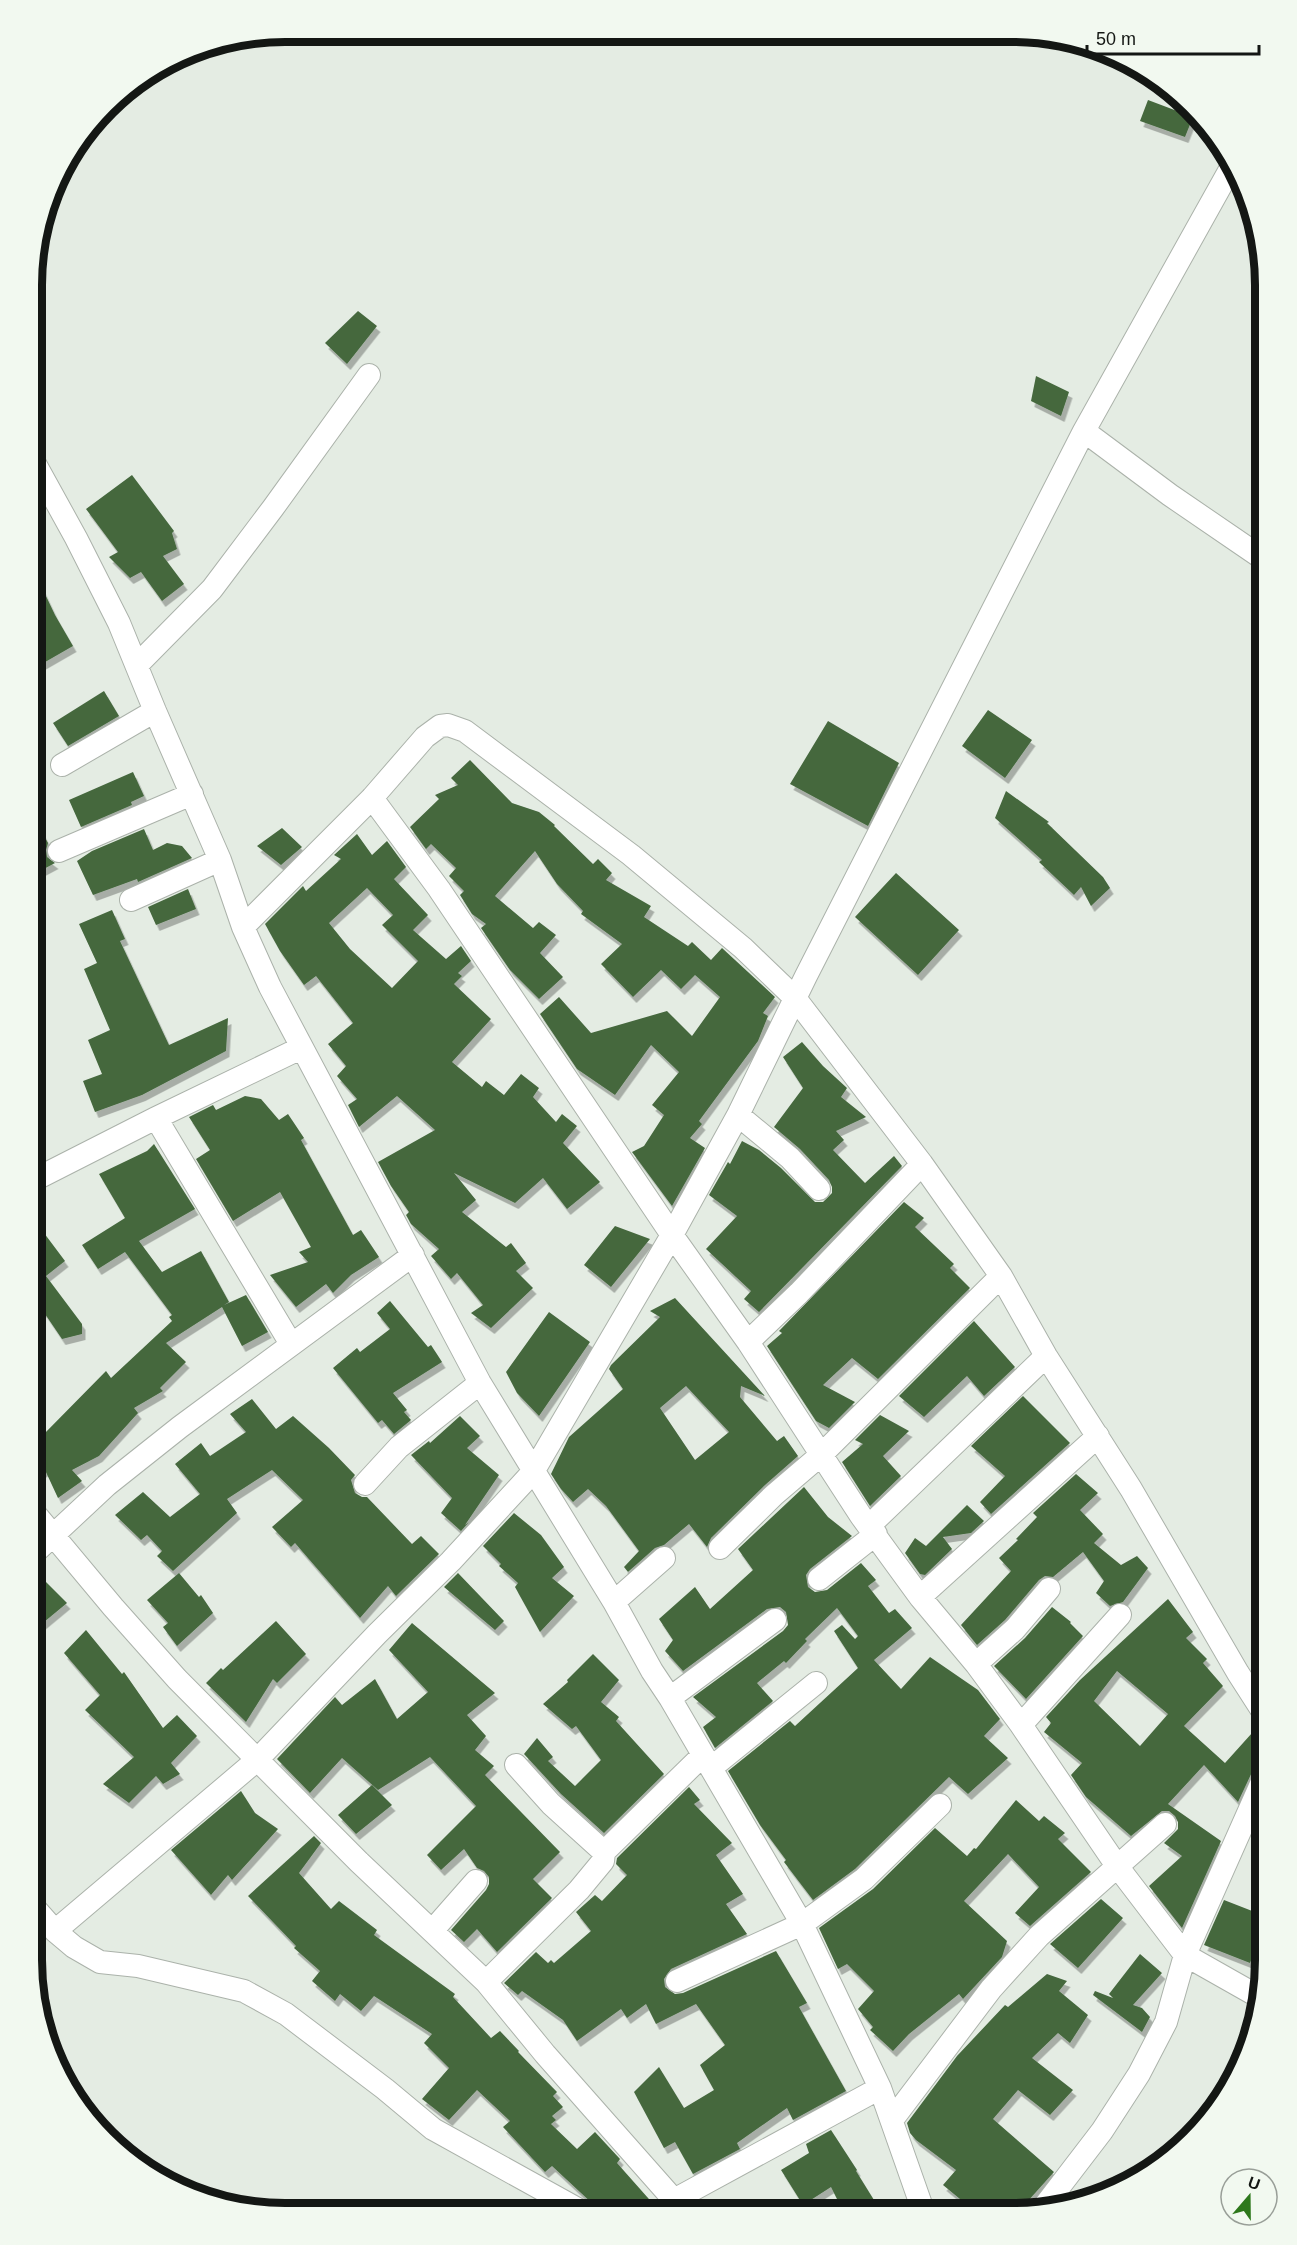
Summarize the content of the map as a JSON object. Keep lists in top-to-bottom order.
{
  "scale_bar": "50 m",
  "north": "top"
}
